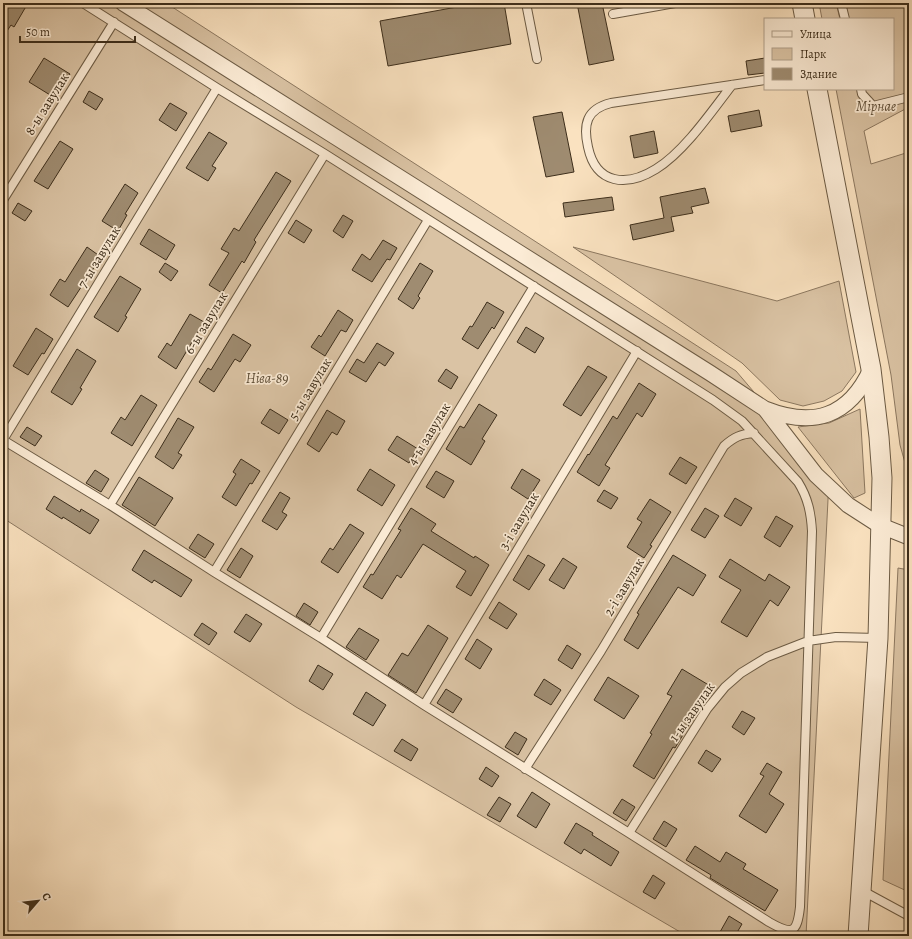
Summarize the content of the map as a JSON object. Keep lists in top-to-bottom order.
{
  "streets": {
    "lane": [
      "8-ы завулак",
      "7-ы завулак",
      "6-ы завулак",
      "5-ы завулак",
      "4-ы завулак",
      "3-і завулак",
      "2-і завулак",
      "1-ы завулак"
    ]
  },
  "parks": ["Мірнае", "Ніва-89"],
  "legend": ["Улица", "Парк", "Здание"],
  "scale_bar": "50 m",
  "north": "top right"
}
